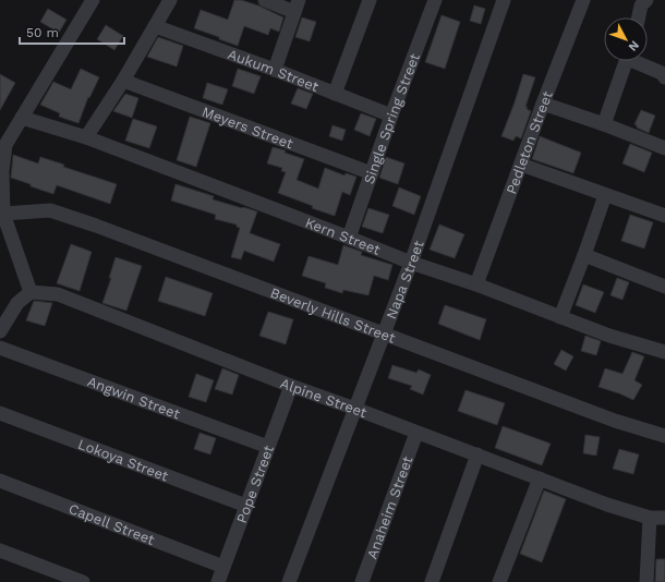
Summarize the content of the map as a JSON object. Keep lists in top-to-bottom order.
{
  "streets": {
    "street": [
      "Aukum Street",
      "Single Spring Street",
      "Meyers Street",
      "Pedleton Street",
      "Kern Street",
      "Napa Street",
      "Beverly Hills Street",
      "Angwin Street",
      "Alpine Street",
      "Lokoya Street",
      "Pope Street",
      "Anaheim Street",
      "Capell Street"
    ]
  },
  "crossings": [
    ["Aukum Street", "Single Spring Street"],
    ["Single Spring Street", "Meyers Street"],
    ["Single Spring Street", "Kern Street"],
    ["Pedleton Street", "Kern Street"],
    ["Kern Street", "Napa Street"],
    ["Napa Street", "Beverly Hills Street"],
    ["Napa Street", "Alpine Street"],
    ["Angwin Street", "Pope Street"],
    ["Alpine Street", "Pope Street"],
    ["Alpine Street", "Anaheim Street"],
    ["Lokoya Street", "Pope Street"],
    ["Pope Street", "Capell Street"]
  ],
  "scale_bar": "50 m",
  "north": "bottom right"
}
